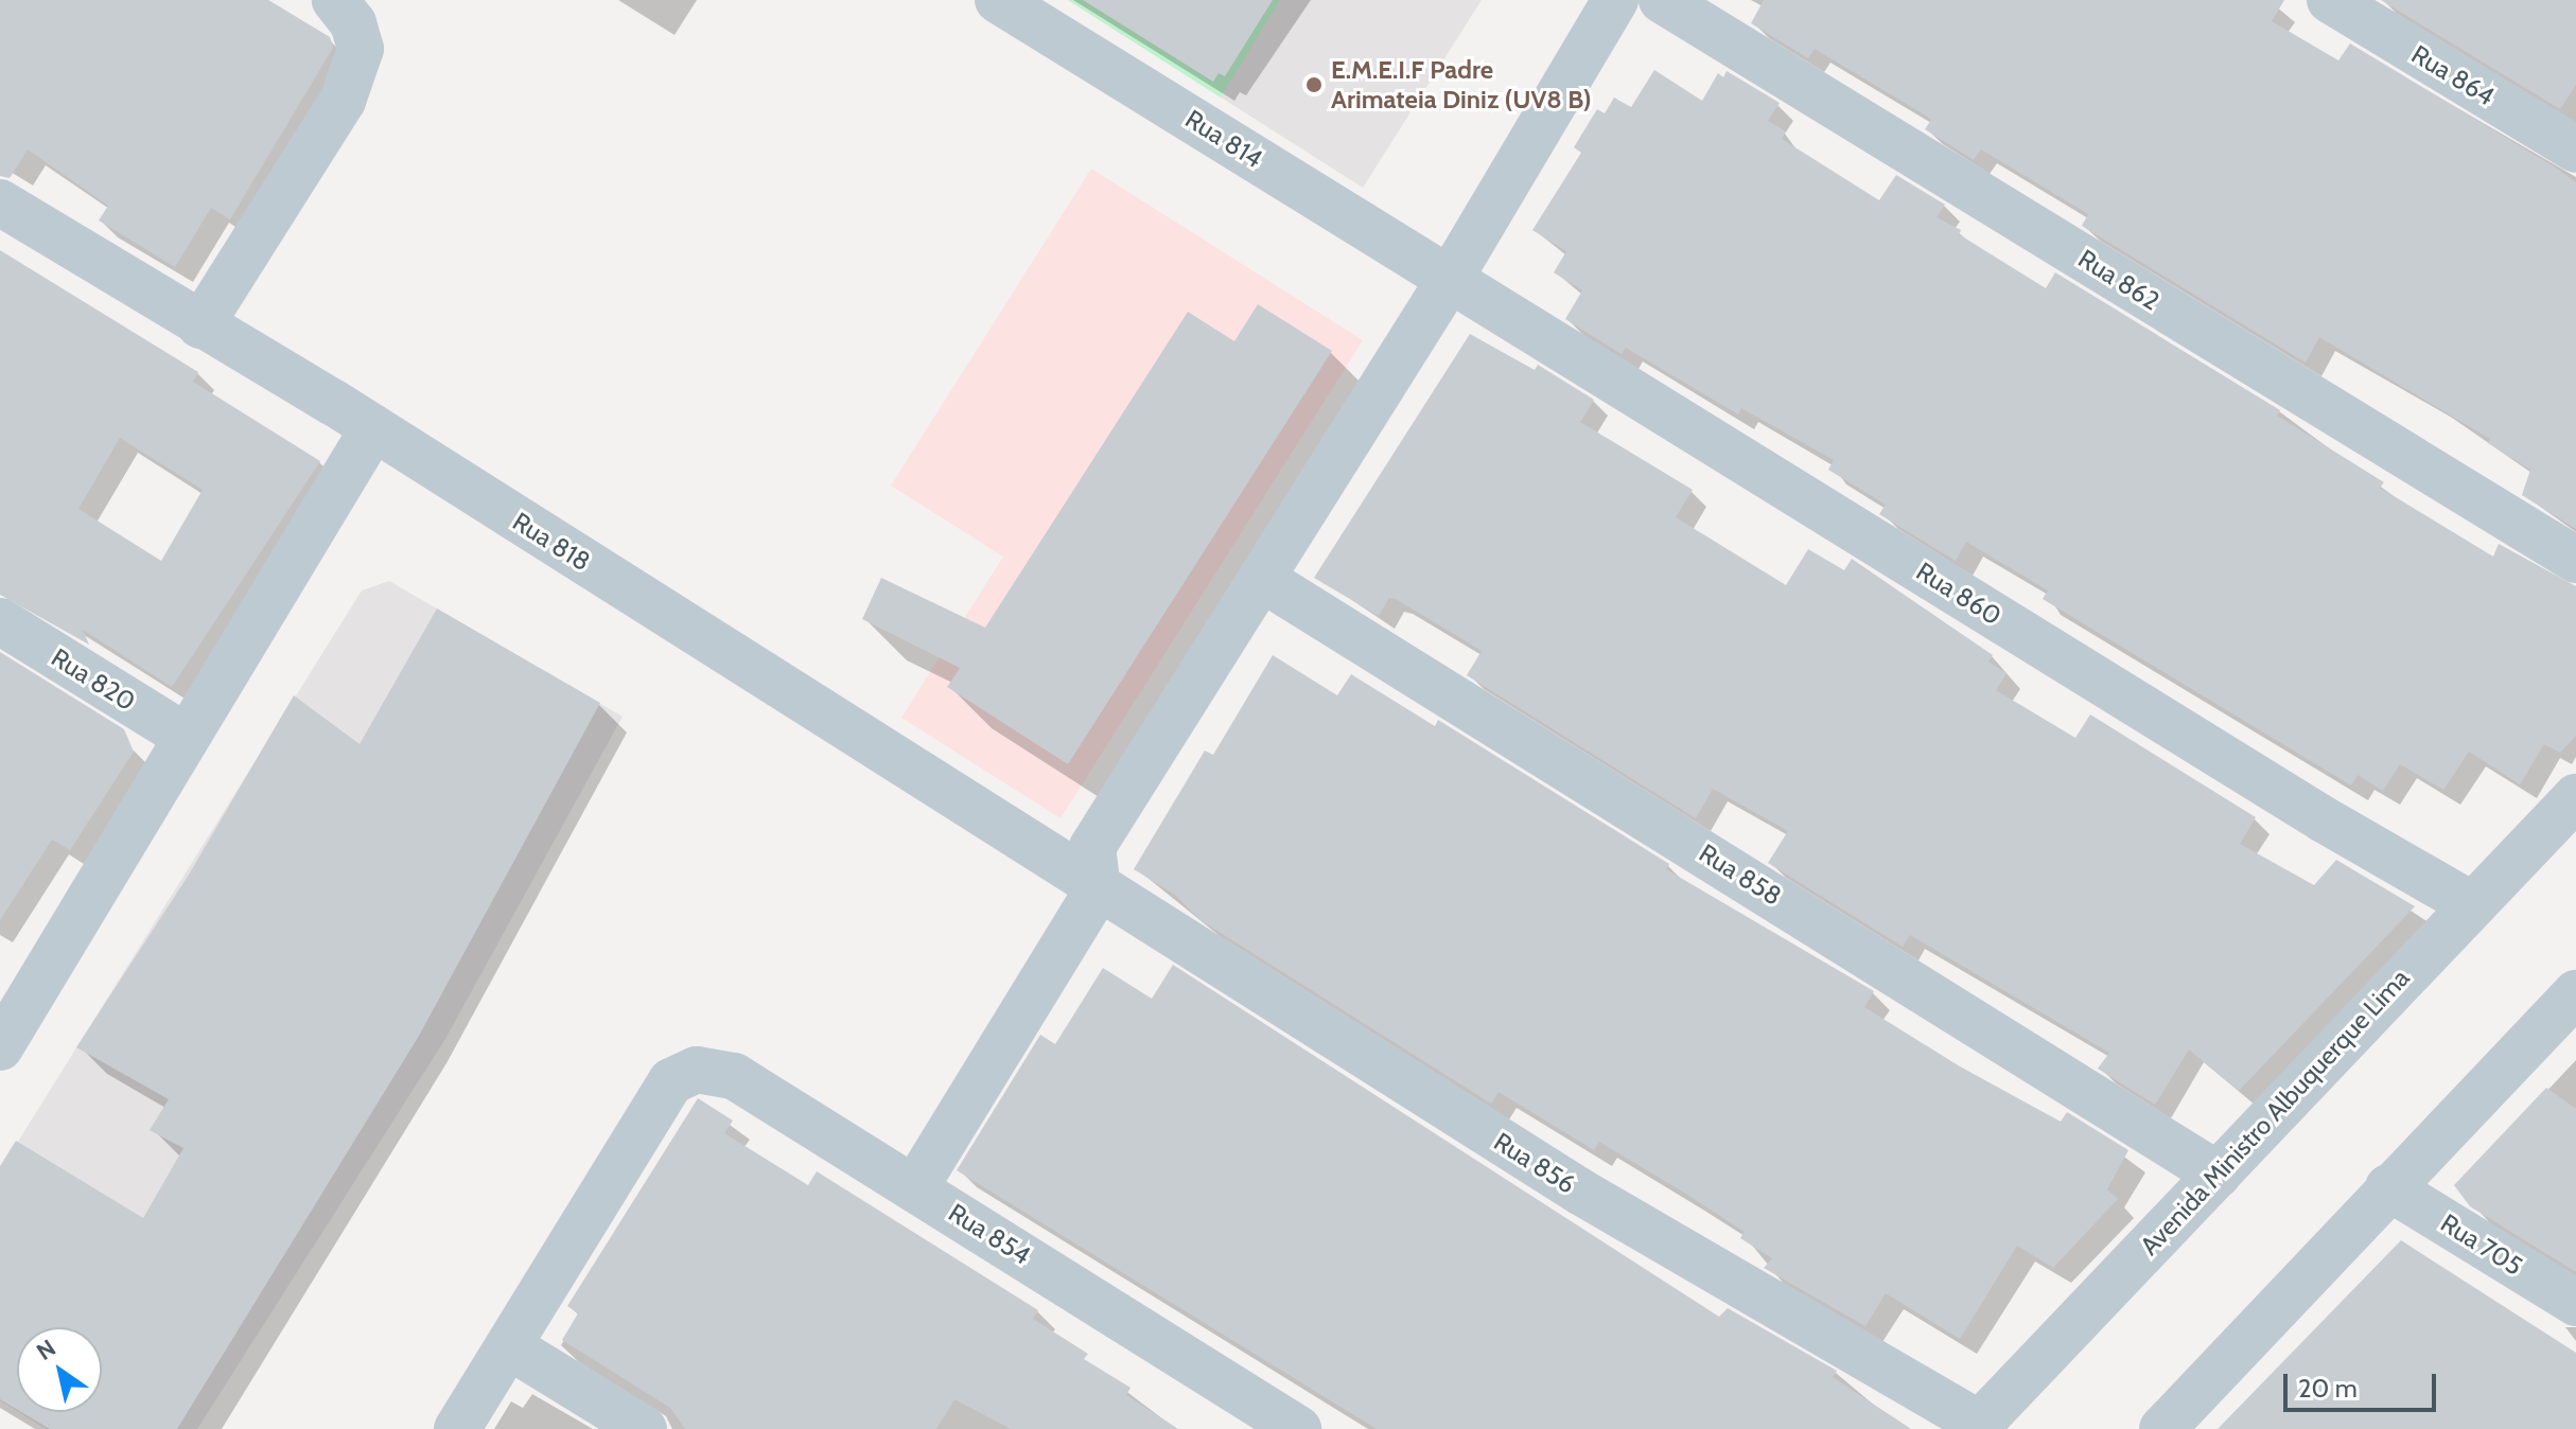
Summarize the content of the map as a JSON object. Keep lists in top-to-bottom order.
{
  "streets": {
    "street": [
      "Rua 864",
      "Rua 814",
      "Rua 862",
      "Rua 818",
      "Rua 860",
      "Rua 820",
      "Rua 858",
      "Avenida Ministro Albuquerque Lima",
      "Rua 856",
      "Rua 854",
      "Rua 705"
    ]
  },
  "crossings": [
    ["Rua 814", "Rua 860"],
    ["Rua 818", "Rua 856"],
    ["Rua 860", "Avenida Ministro Albuquerque Lima"],
    ["Rua 858", "Avenida Ministro Albuquerque Lima"],
    ["Avenida Ministro Albuquerque Lima", "Rua 856"]
  ],
  "places": ["E.M.E.I.F Padre Arimateia Diniz (UV8 B)"],
  "scale_bar": "20 m",
  "north": "top left"
}
